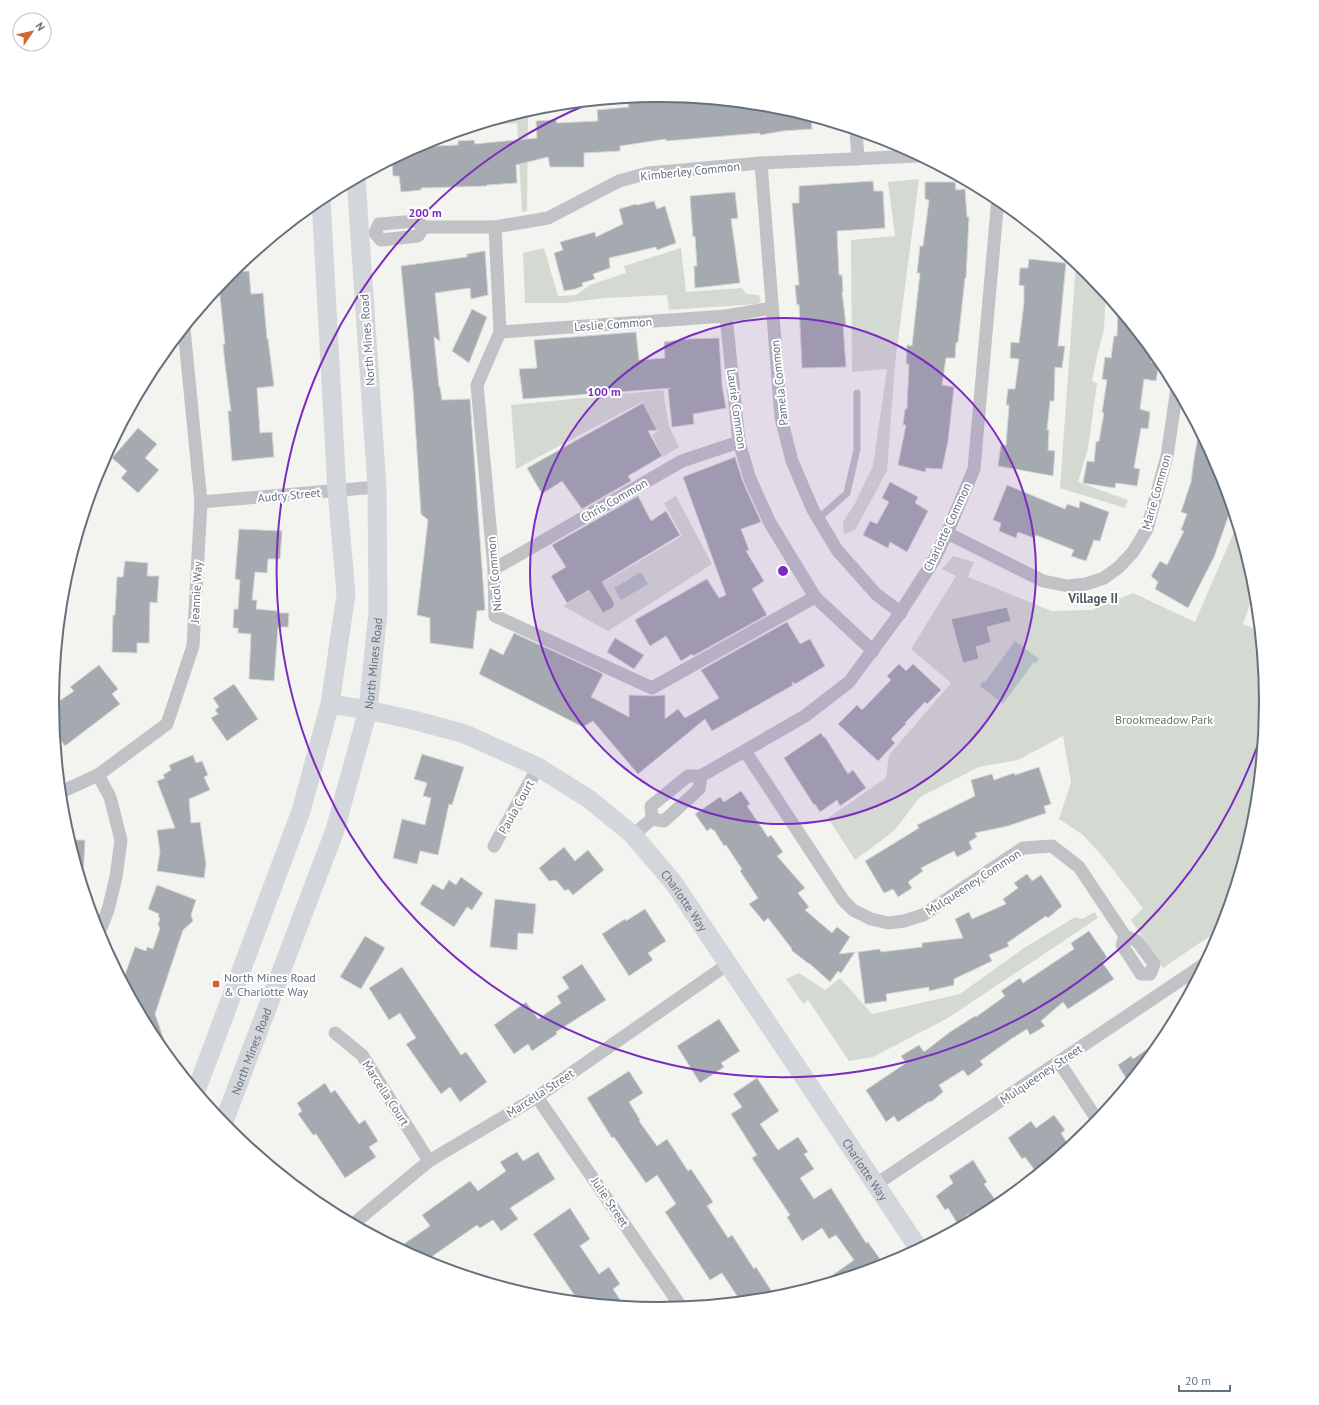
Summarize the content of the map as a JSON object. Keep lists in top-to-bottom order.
{
  "streets": {
    "main road": ["North Mines Road", "Charlotte Way"],
    "street": [
      "Kimberley Common",
      "Leslie Common",
      "Pamela Common",
      "Laurie Common",
      "Marie Common",
      "Audry Street",
      "Chris Common",
      "Charlotte Common",
      "Nicol Common",
      "Jeannie Way",
      "Paula Court",
      "Mulqueeney Common",
      "Mulqueeney Street",
      "Marcella Court",
      "Marcella Street",
      "Julie Street"
    ]
  },
  "crossings": [
    ["Kimberley Common", "North Mines Road"],
    ["Kimberley Common", "Pamela Common"],
    ["Kimberley Common", "Nicol Common"],
    ["Leslie Common", "Pamela Common"],
    ["Leslie Common", "Laurie Common"],
    ["Leslie Common", "Nicol Common"],
    ["North Mines Road", "Audry Street"],
    ["North Mines Road", "Charlotte Way"],
    ["Pamela Common", "Charlotte Common"],
    ["Laurie Common", "Chris Common"],
    ["Laurie Common", "Charlotte Common"],
    ["Laurie Common", "Nicol Common"],
    ["Marie Common", "Charlotte Common"],
    ["Audry Street", "Jeannie Way"],
    ["Chris Common", "Nicol Common"],
    ["Charlotte Common", "Mulqueeney Common"],
    ["Paula Court", "Charlotte Way"],
    ["Mulqueeney Common", "Mulqueeney Street"],
    ["Charlotte Way", "Mulqueeney Street"],
    ["Charlotte Way", "Marcella Street"],
    ["Marcella Court", "Marcella Street"],
    ["Marcella Street", "Julie Street"]
  ],
  "districts": ["Village II"],
  "parks": ["Brookmeadow Park"],
  "places": {
    "transit": ["North Mines Road & Charlotte Way"]
  },
  "scale_bar": "20 m",
  "north": "top right",
  "rings": ["200 m", "100 m"]
}
